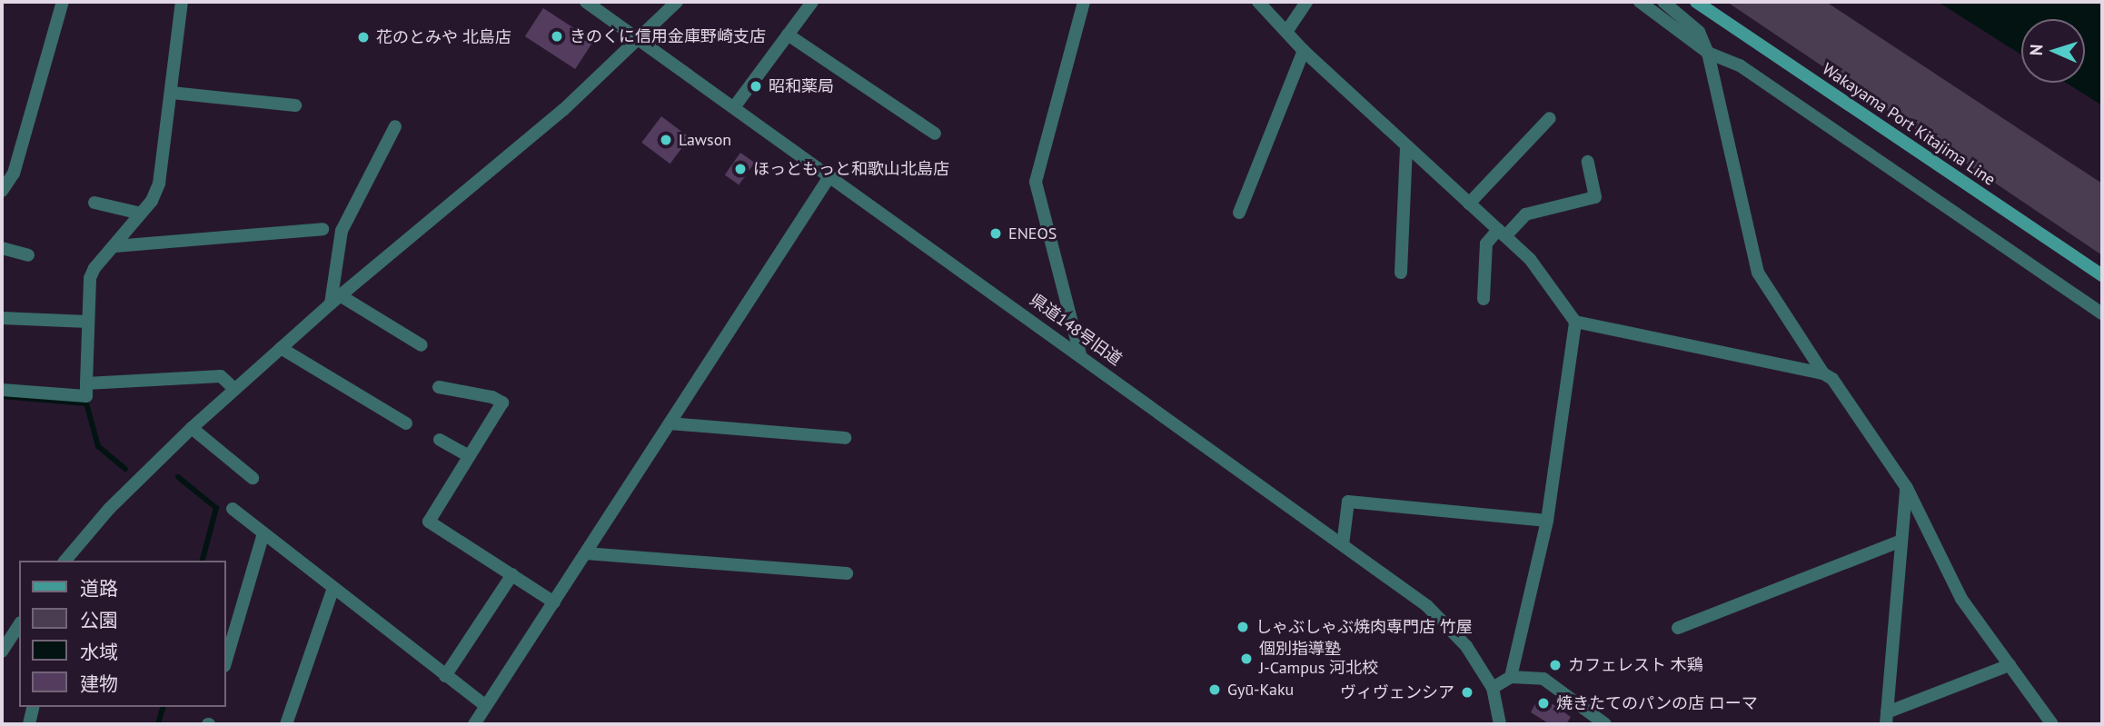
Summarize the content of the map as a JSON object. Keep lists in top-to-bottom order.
{
  "streets": {
    "main road": ["Wakayama Port Kitajima Line"],
    "street": ["県道148号旧道"]
  },
  "places": [
    "きのくに信用金庫野崎支店",
    "花のとみや 北島店",
    "昭和薬局",
    "Lawson",
    "ほっともっと和歌山北島店",
    "ENEOS",
    "しゃぶしゃぶ焼肉専門店 竹屋",
    "個別指導塾 J-Campus 河北校",
    "カフェレスト 木鶏",
    "Gyū-Kaku",
    "ヴィヴェンシア",
    "焼きたてのパンの店 ローマ"
  ],
  "legend": [
    "道路",
    "公園",
    "水域",
    "建物"
  ],
  "north": "left"
}
